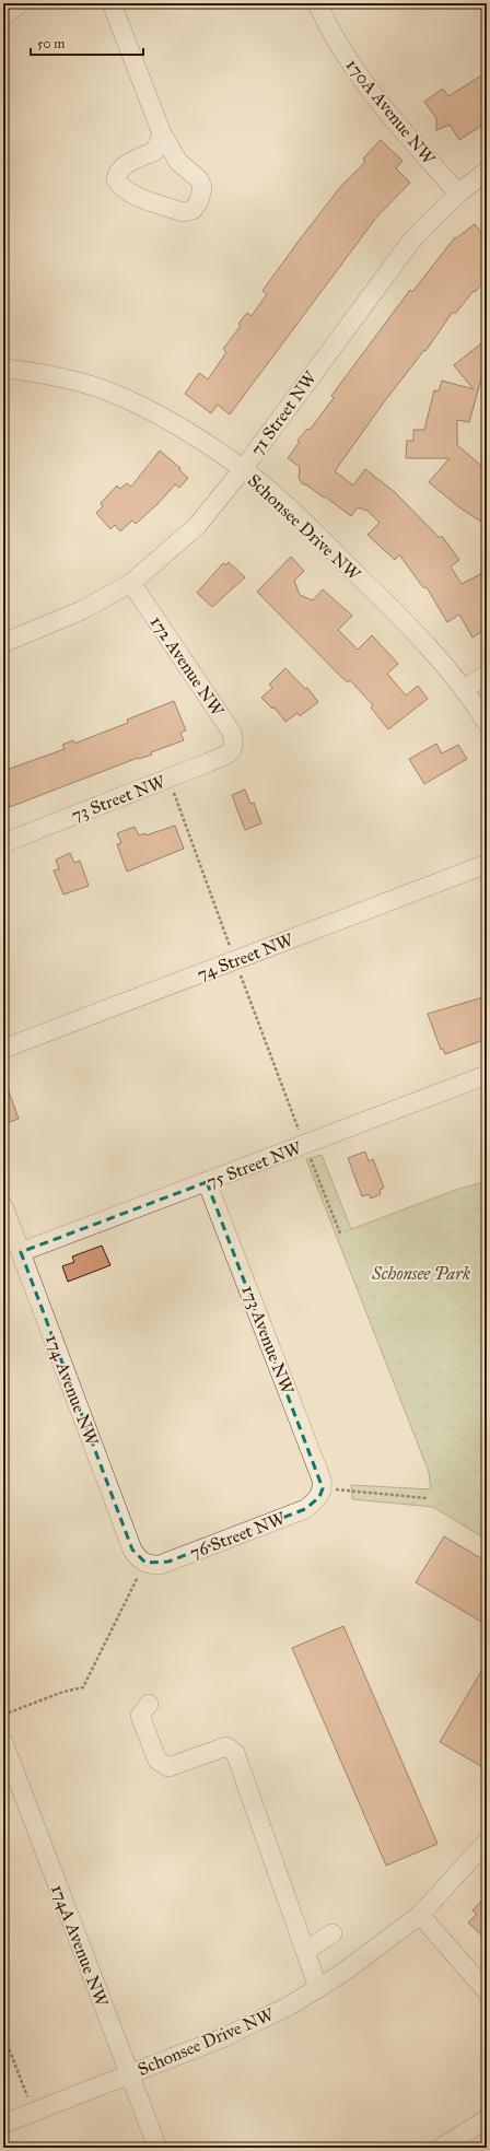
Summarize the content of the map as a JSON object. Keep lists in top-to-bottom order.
{
  "streets": {
    "street": [
      "170A Avenue NW",
      "71 Street NW",
      "Schonsee Drive NW",
      "172 Avenue NW",
      "73 Street NW",
      "74 Street NW",
      "75 Street NW",
      "173 Avenue NW",
      "174 Avenue NW",
      "76 Street NW",
      "174A Avenue NW"
    ]
  },
  "crossings": [
    ["170A Avenue NW", "71 Street NW"],
    ["71 Street NW", "Schonsee Drive NW"],
    ["71 Street NW", "172 Avenue NW"],
    ["Schonsee Drive NW", "174A Avenue NW"],
    ["172 Avenue NW", "73 Street NW"],
    ["75 Street NW", "173 Avenue NW"],
    ["75 Street NW", "174 Avenue NW"],
    ["173 Avenue NW", "76 Street NW"],
    ["174 Avenue NW", "76 Street NW"]
  ],
  "parks": ["Schonsee Park"],
  "scale_bar": "50 m"
}
